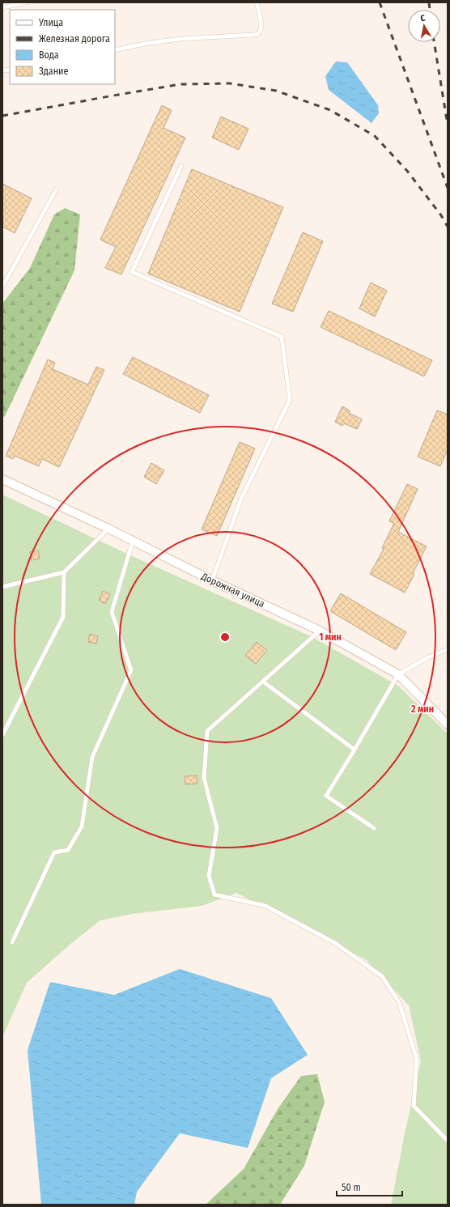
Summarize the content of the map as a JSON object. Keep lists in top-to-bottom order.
{
  "streets": {
    "street": ["Дорожная улица"]
  },
  "legend": [
    "Улица",
    "Железная дорога",
    "Вода",
    "Здание"
  ],
  "scale_bar": "50 m",
  "north": "top",
  "rings": ["1 мин", "2 мин"]
}
